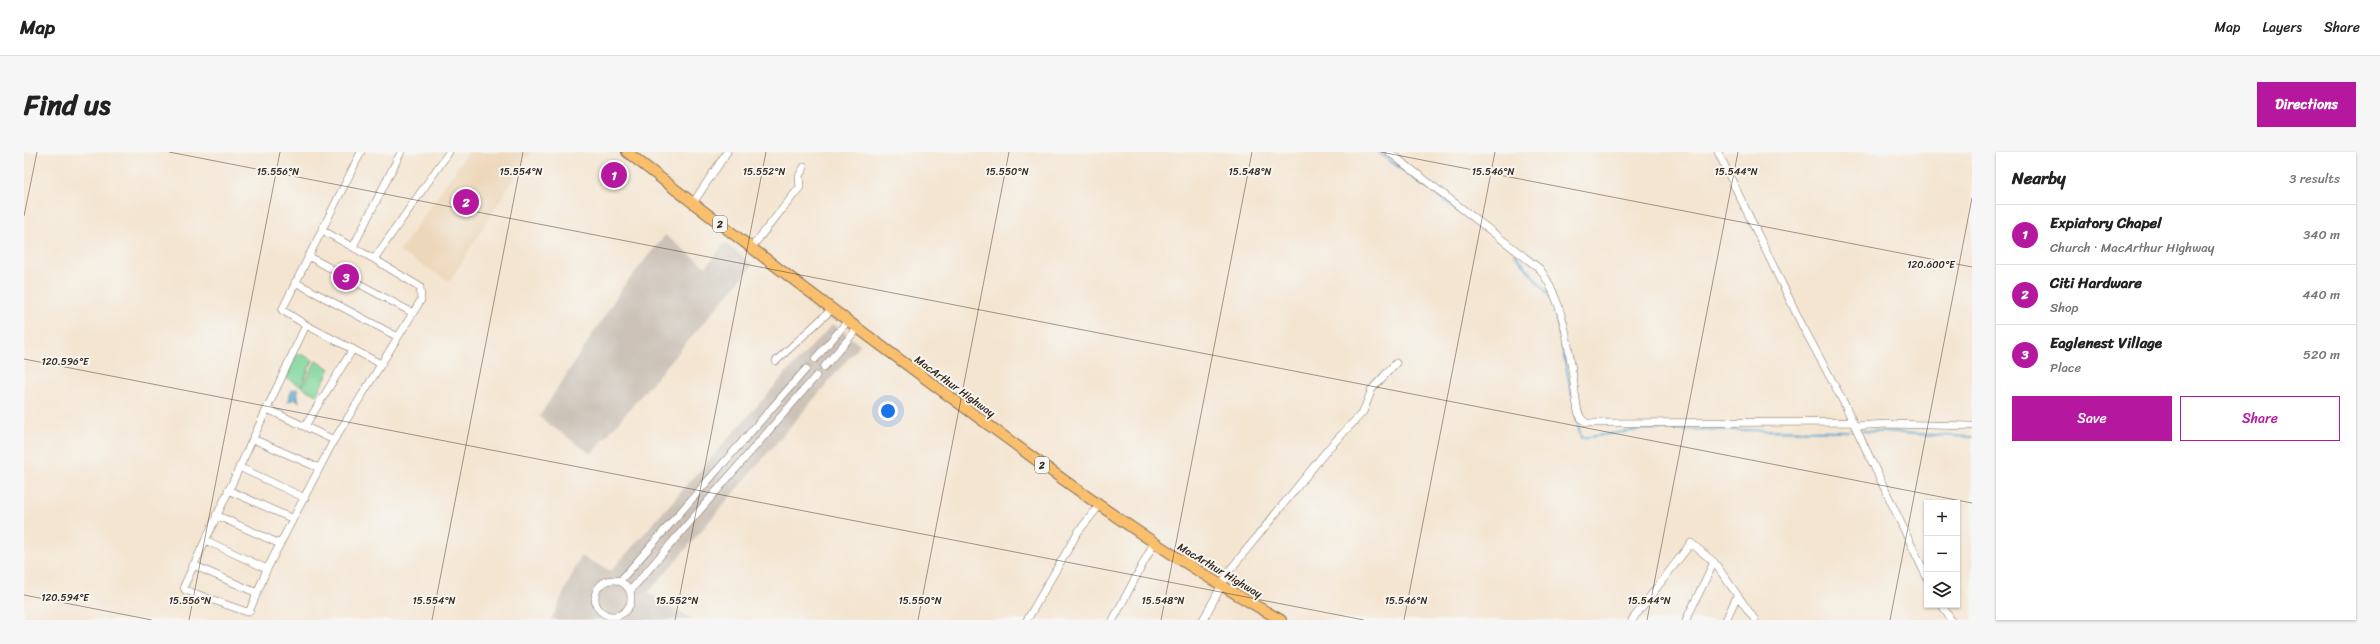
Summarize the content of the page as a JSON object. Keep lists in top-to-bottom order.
{
  "streets": {
    "highway": ["2", "MacArthur Highway"]
  },
  "page": {
    "header": "Map",
    "nav": ["Map", "Layers", "Share"],
    "title": "Find us",
    "buttons": [
      "Directions",
      ["Save", "Share"]
    ],
    "heading": ["Nearby", "3 results"],
    "pins": ["1", "2", "3"],
    "list": [
      {
        "mark": "1",
        "name": "Expiatory Chapel",
        "note": "Church · MacArthur Highway",
        "value": "340 m"
      },
      {
        "mark": "2",
        "name": "Citi Hardware",
        "note": "Shop",
        "value": "440 m"
      },
      {
        "mark": "3",
        "name": "Eaglenest Village",
        "note": "Place",
        "value": "520 m"
      }
    ],
    "map_buttons": ["+", "−"]
  },
  "coordinates": [
    "15.556°N",
    "15.554°N",
    "15.552°N",
    "15.550°N",
    "15.548°N",
    "15.546°N",
    "15.544°N",
    "120.600°E",
    "120.596°E",
    "120.594°E"
  ]
}
